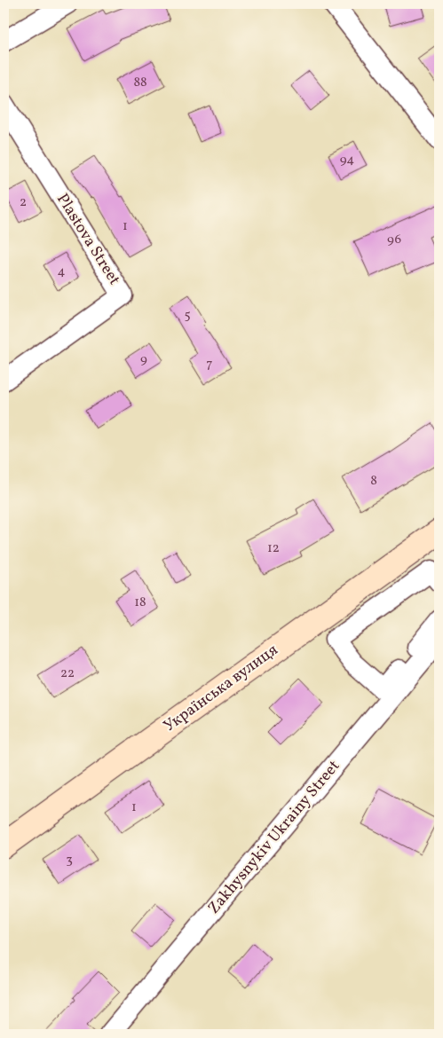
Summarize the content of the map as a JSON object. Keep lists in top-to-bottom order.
{
  "streets": {
    "main road": ["Українська вулиця"],
    "street": ["Plastova Street", "Zakhysnykiv Ukrainy Street"]
  },
  "house_numbers": [
    "88",
    "94",
    "2",
    "1",
    "96",
    "4",
    "5",
    "9",
    "7",
    "8",
    "12",
    "18",
    "22",
    "1",
    "3"
  ]
}
